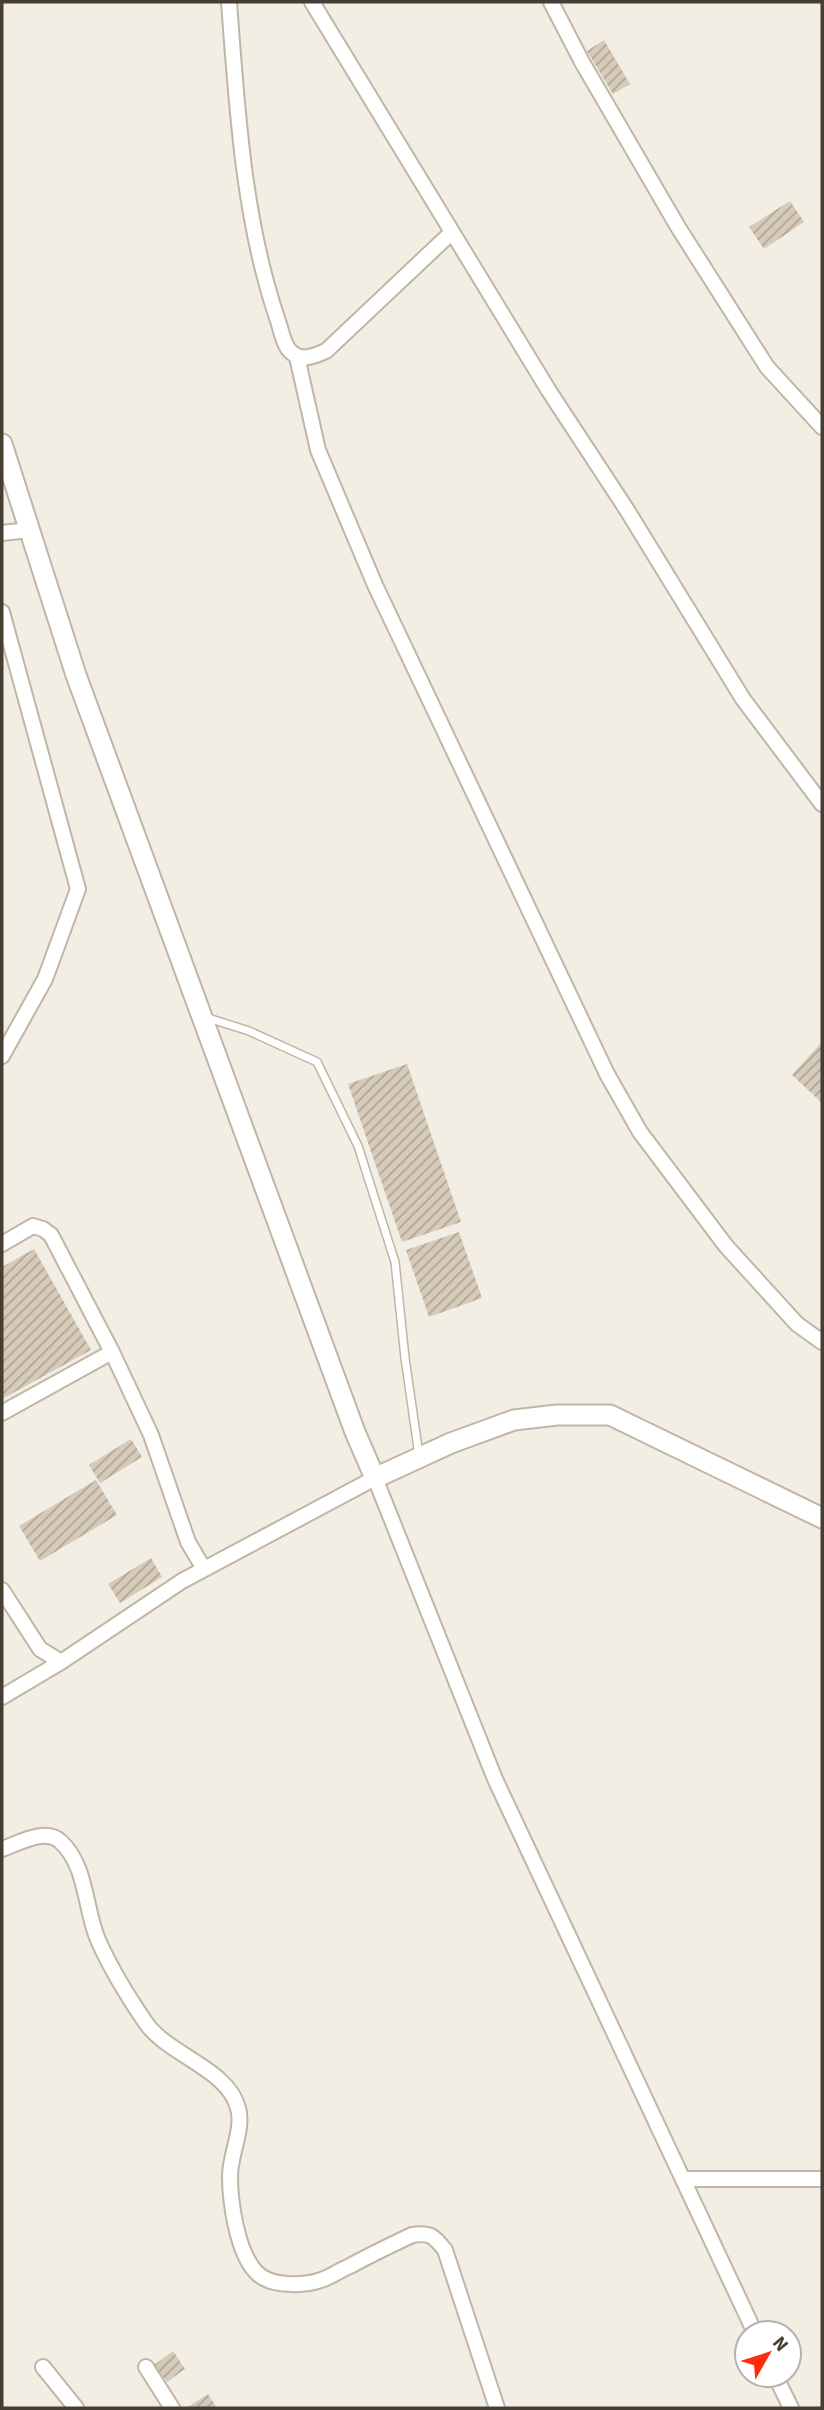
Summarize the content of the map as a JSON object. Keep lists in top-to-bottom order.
{
  "north": "top right"
}
